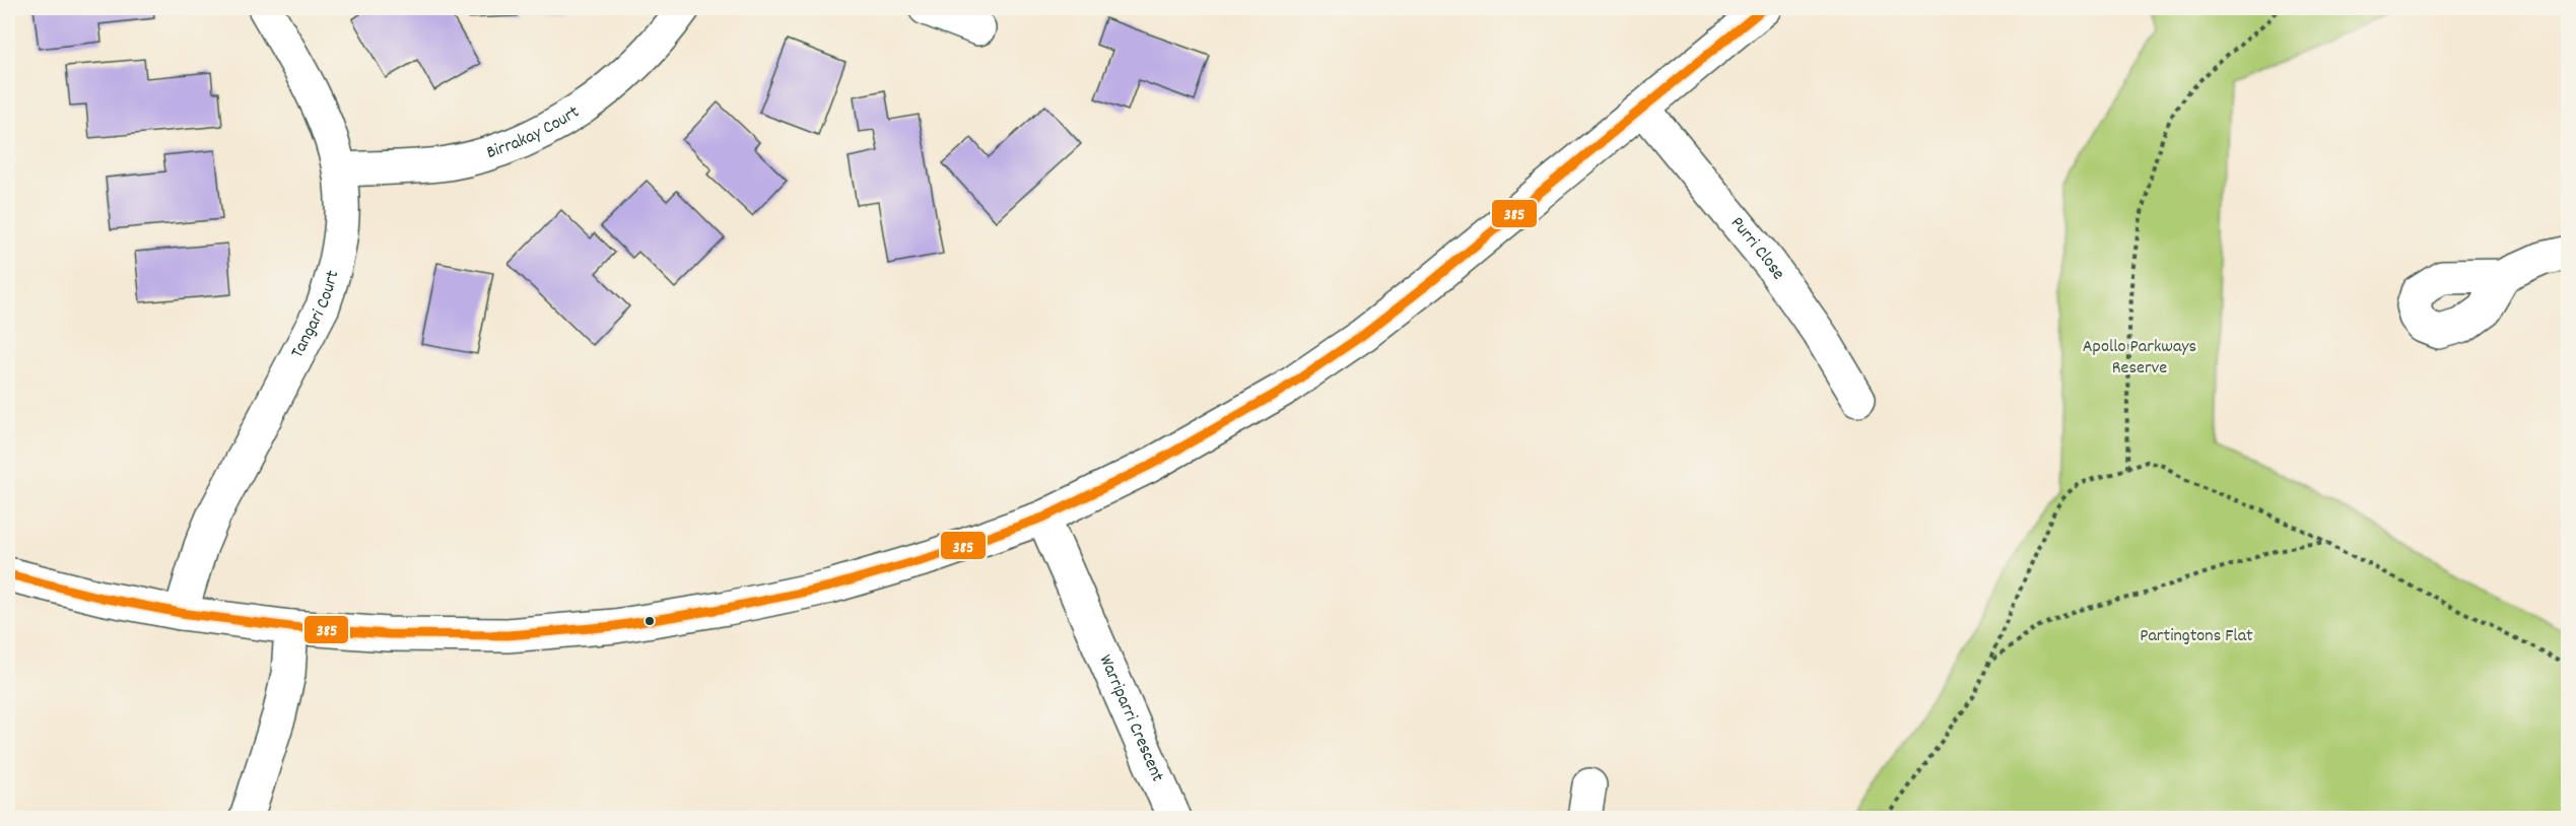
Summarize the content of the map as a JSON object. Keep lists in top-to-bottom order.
{
  "streets": {
    "street": [
      "Birrakay Court",
      "Purri Close",
      "Tangari Court",
      "Warriparri Crescent"
    ]
  },
  "crossings": [
    ["Birrakay Court", "Tangari Court"]
  ],
  "parks": ["Apollo Parkways Reserve", "Partingtons Flat"],
  "lines": ["transit line 385"]
}
